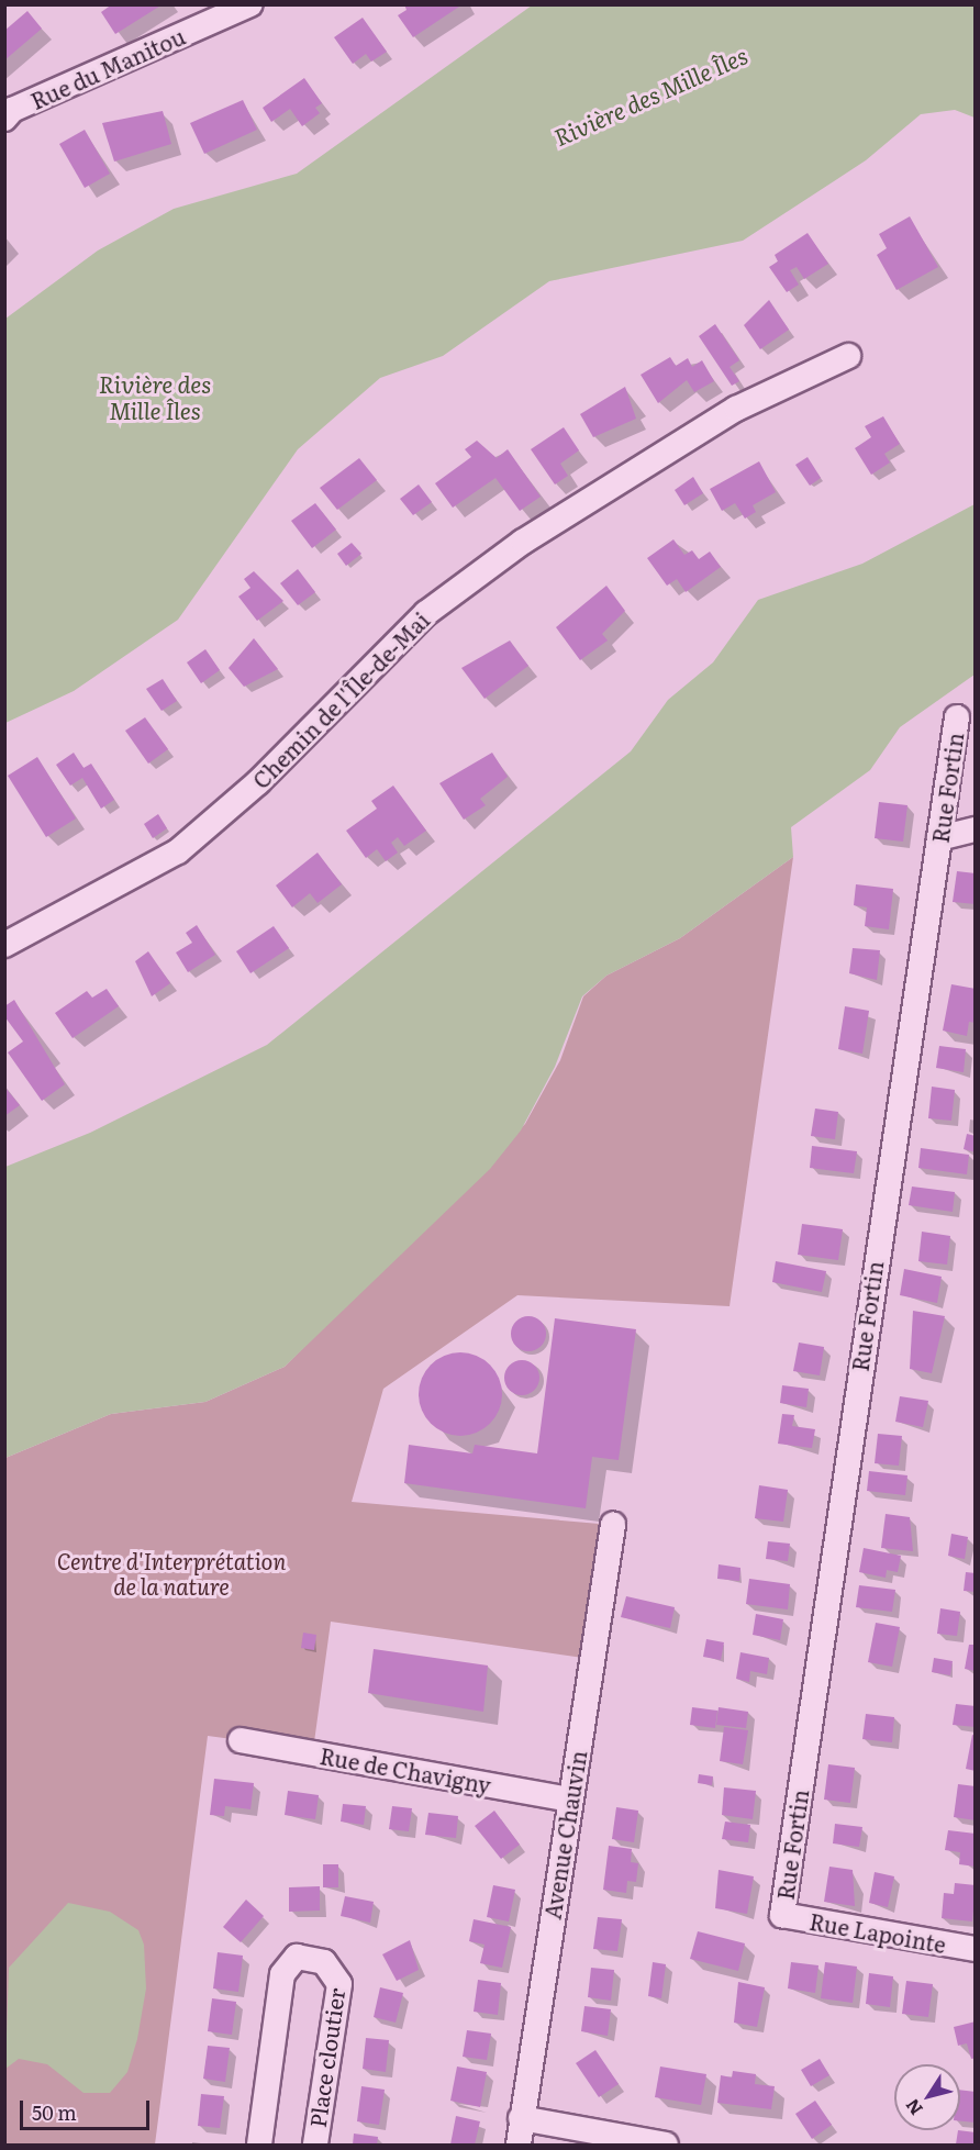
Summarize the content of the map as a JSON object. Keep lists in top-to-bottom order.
{
  "streets": {
    "street": [
      "Rue du Manitou",
      "Chemin de l'Île-de-Mai",
      "Rue Fortin",
      "Rue de Chavigny",
      "Avenue Chauvin",
      "Rue Lapointe",
      "Place cloutier"
    ]
  },
  "crossings": [
    ["Rue Fortin", "Rue Lapointe"],
    ["Rue de Chavigny", "Avenue Chauvin"]
  ],
  "water": ["Rivière des Mille Îles"],
  "parks": ["Centre d'Interprétation de la nature"],
  "scale_bar": "50 m",
  "north": "bottom left"
}
